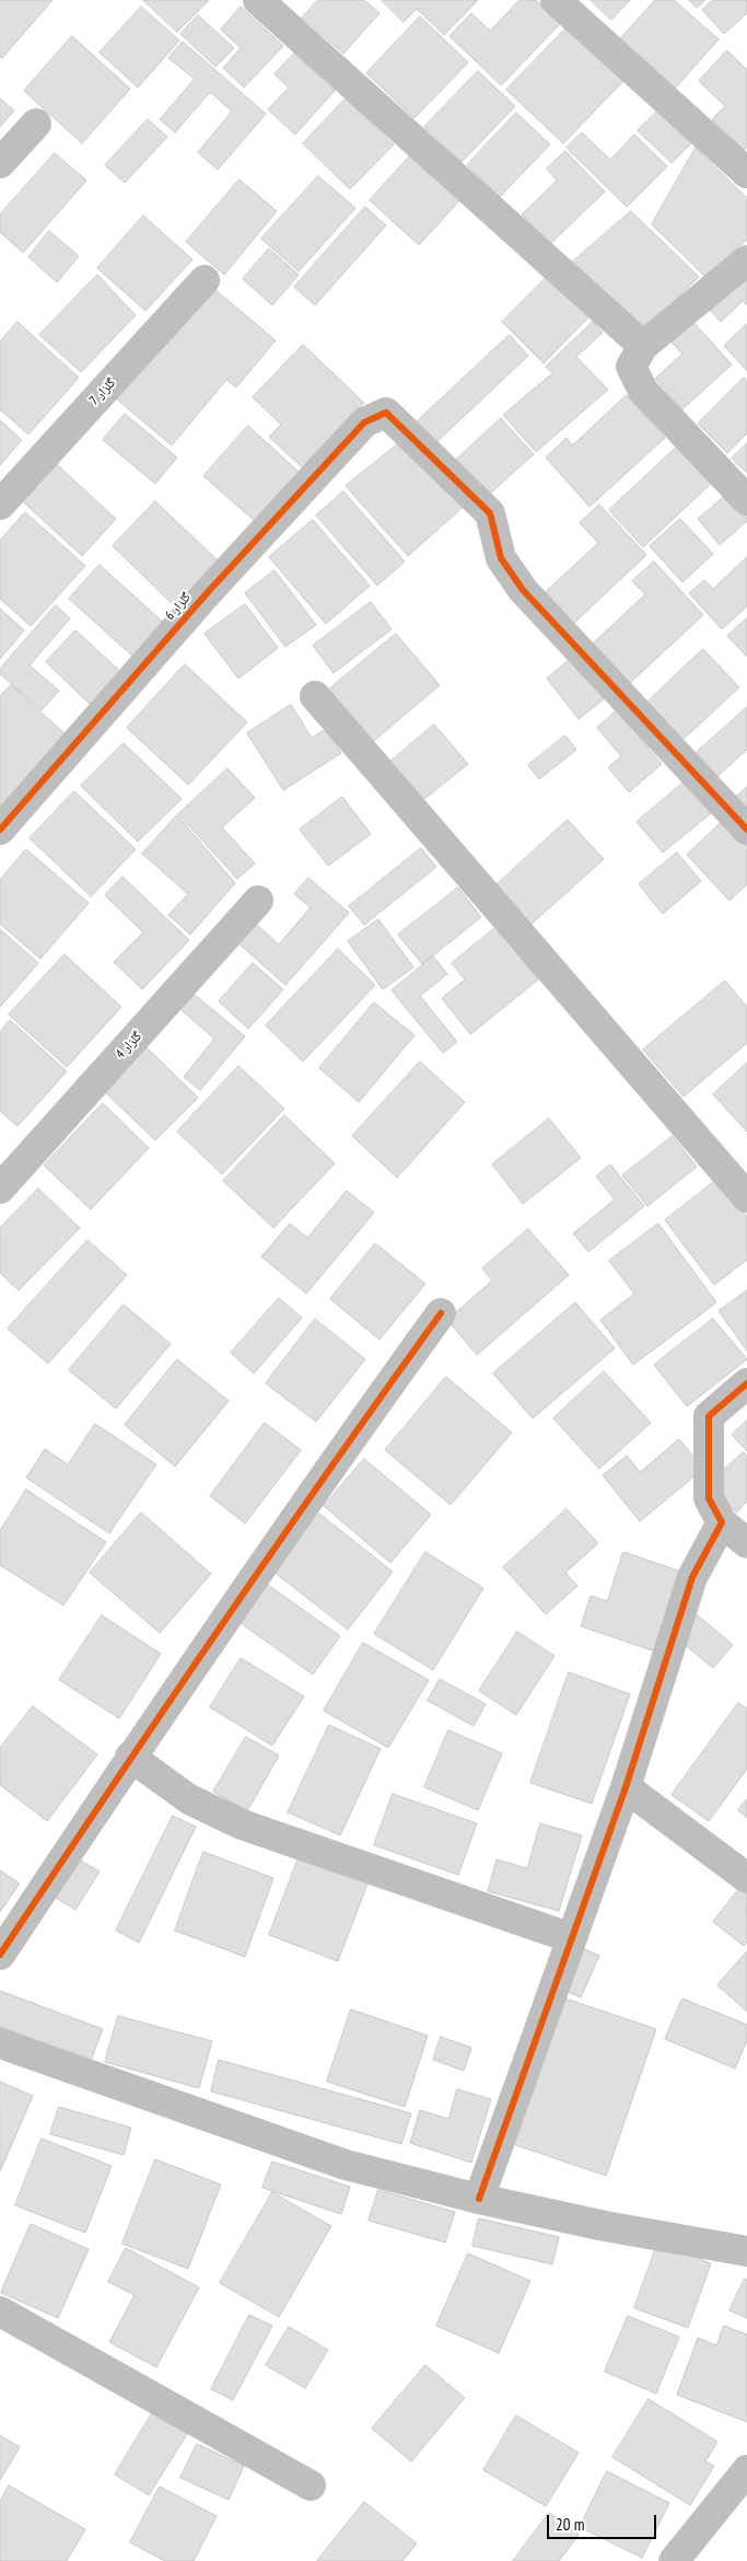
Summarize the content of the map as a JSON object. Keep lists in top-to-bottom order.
{
  "streets": {
    "street": ["گلزار 7", "گلزار 6", "گلزار 4"]
  },
  "scale_bar": "20 m"
}
